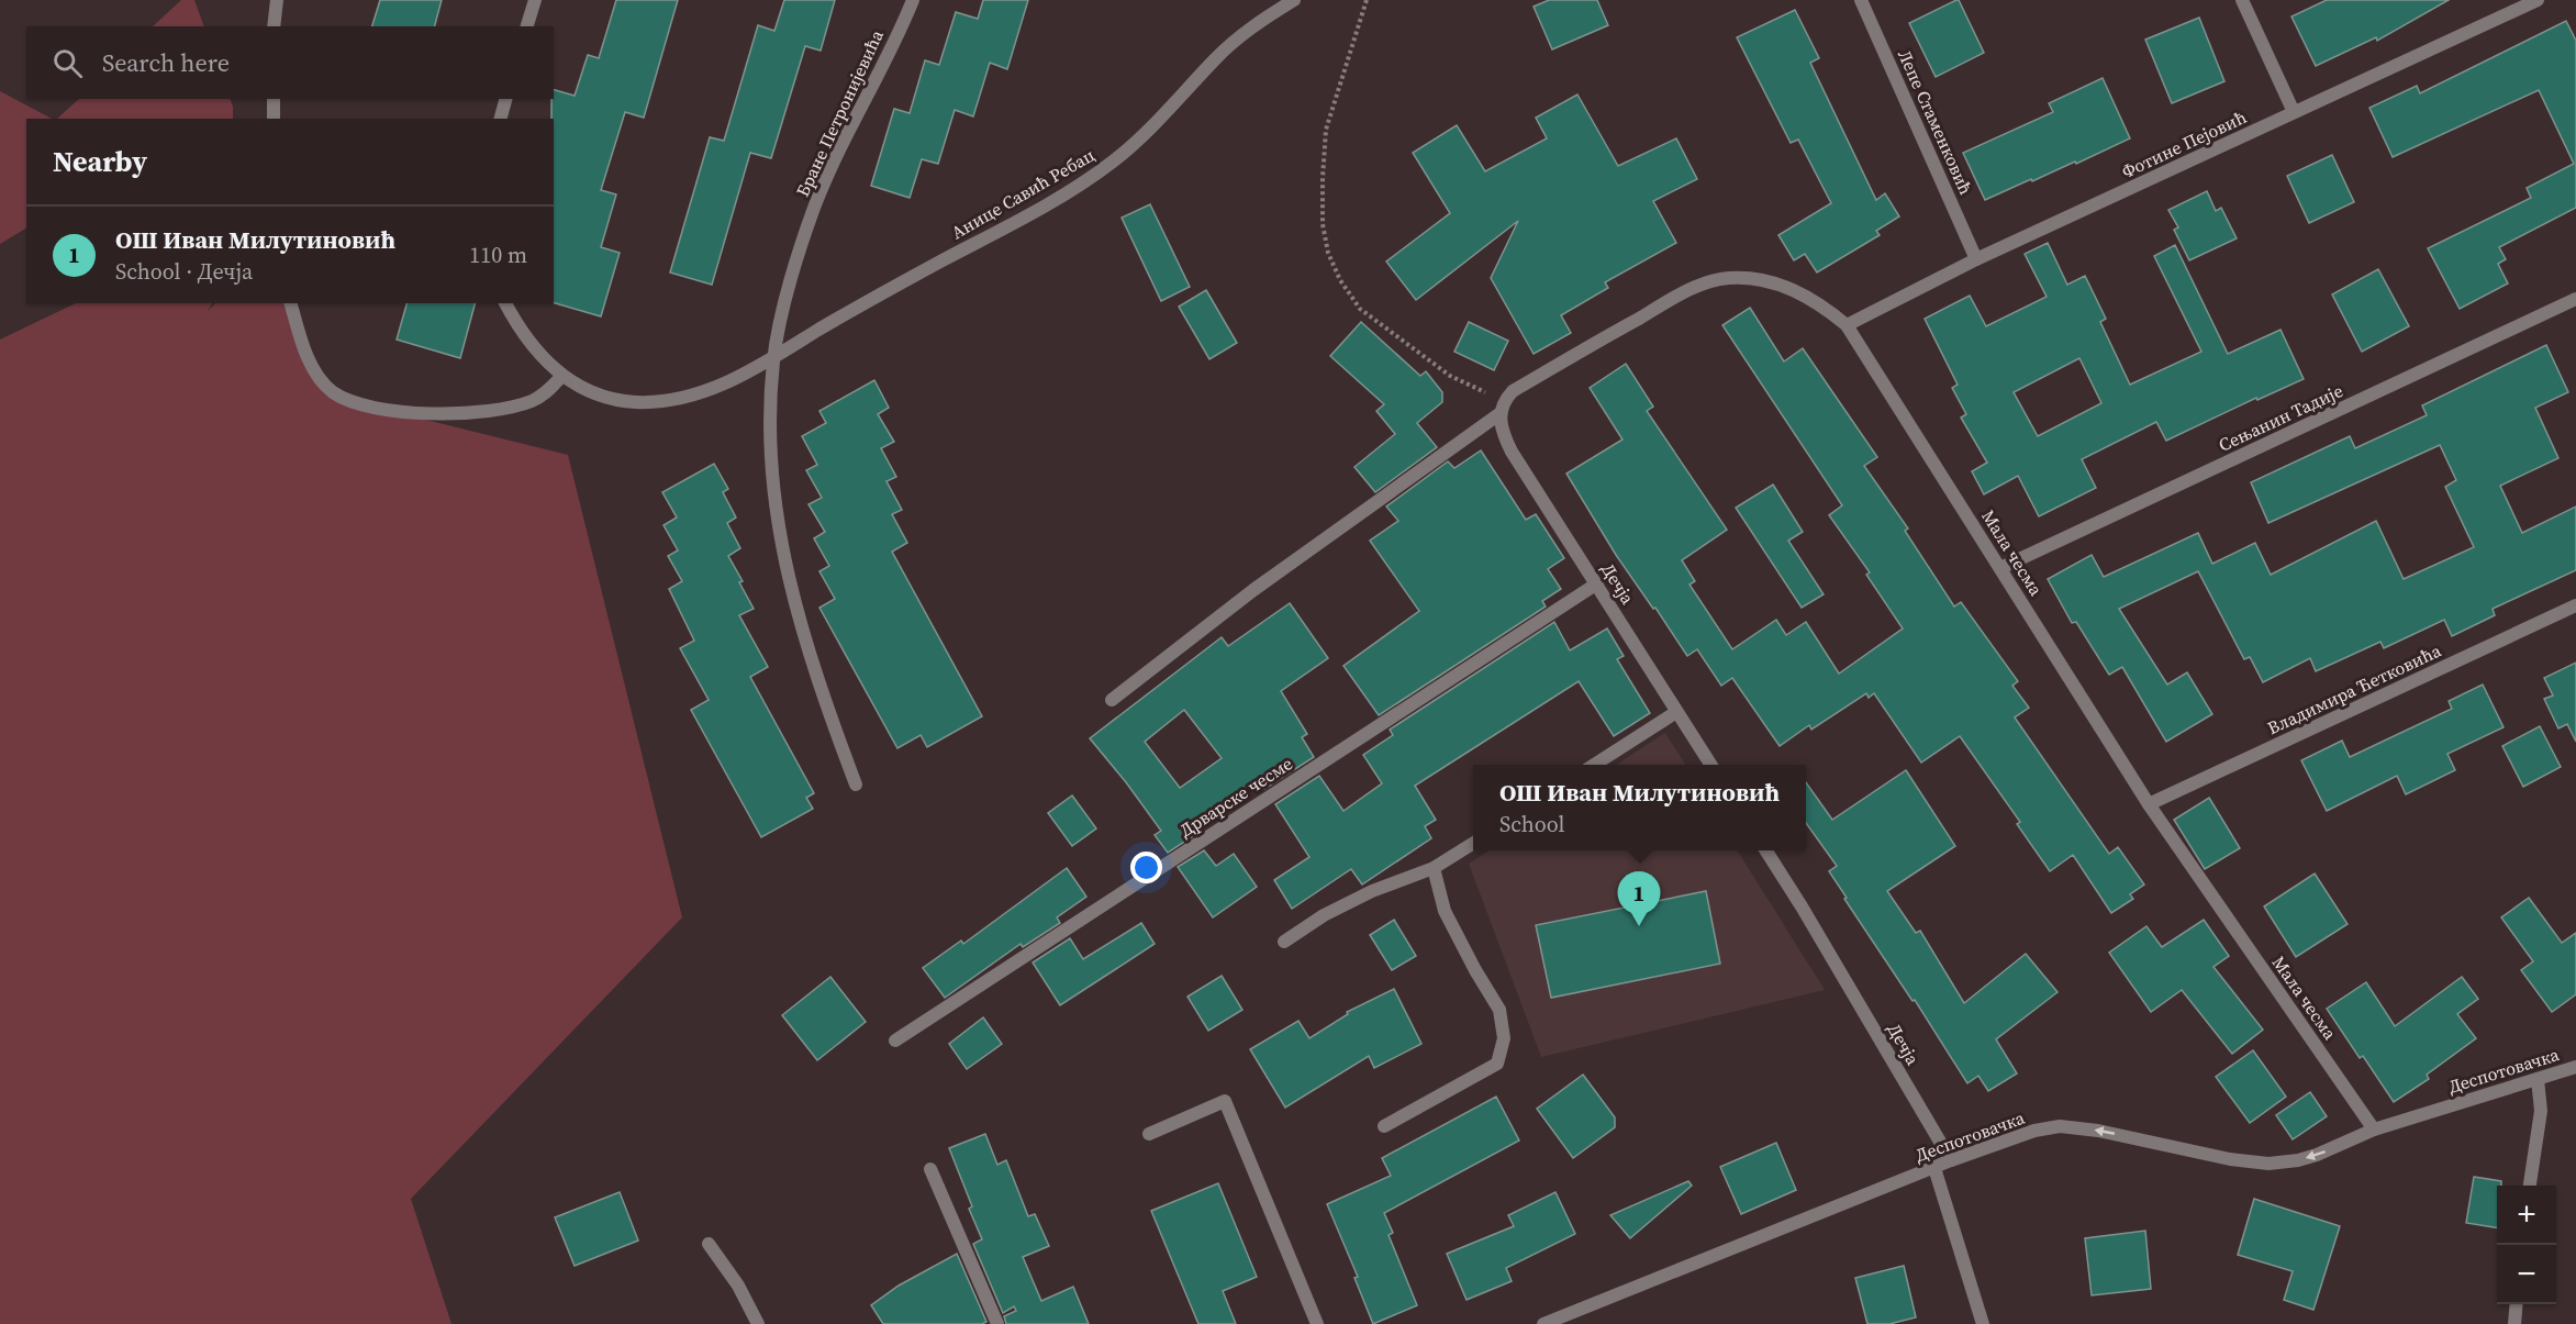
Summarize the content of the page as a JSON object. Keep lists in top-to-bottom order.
{
  "streets": {
    "street": [
      "Бране Петронијевића",
      "Лепе Стаменковић",
      "Фотине Пејовић",
      "Анице Савић Ребац",
      "Сењанин Тадије",
      "Мала чесма",
      "Дечја",
      "Владимира Ћетковића",
      "Дрварске чесме",
      "Деспотовачка"
    ]
  },
  "crossings": [
    ["Бране Петронијевића", "Анице Савић Ребац"],
    ["Лепе Стаменковић", "Фотине Пејовић"],
    ["Фотине Пејовић", "Мала чесма"],
    ["Сењанин Тадије", "Мала чесма"],
    ["Мала чесма", "Дечја"],
    ["Мала чесма", "Владимира Ћетковића"],
    ["Мала чесма", "Деспотовачка"],
    ["Дечја", "Дрварске чесме"],
    ["Дечја", "Деспотовачка"]
  ],
  "one_way": ["Деспотовачка"],
  "page": {
    "search": "Search here",
    "heading": "Nearby",
    "list": [
      {
        "mark": "1",
        "name": "ОШ Иван Милутиновић",
        "note": "School · Дечја",
        "value": "110 m"
      }
    ],
    "popup": ["ОШ Иван Милутиновић", "School"],
    "pins": "1",
    "map_buttons": ["+", "−"]
  }
}
